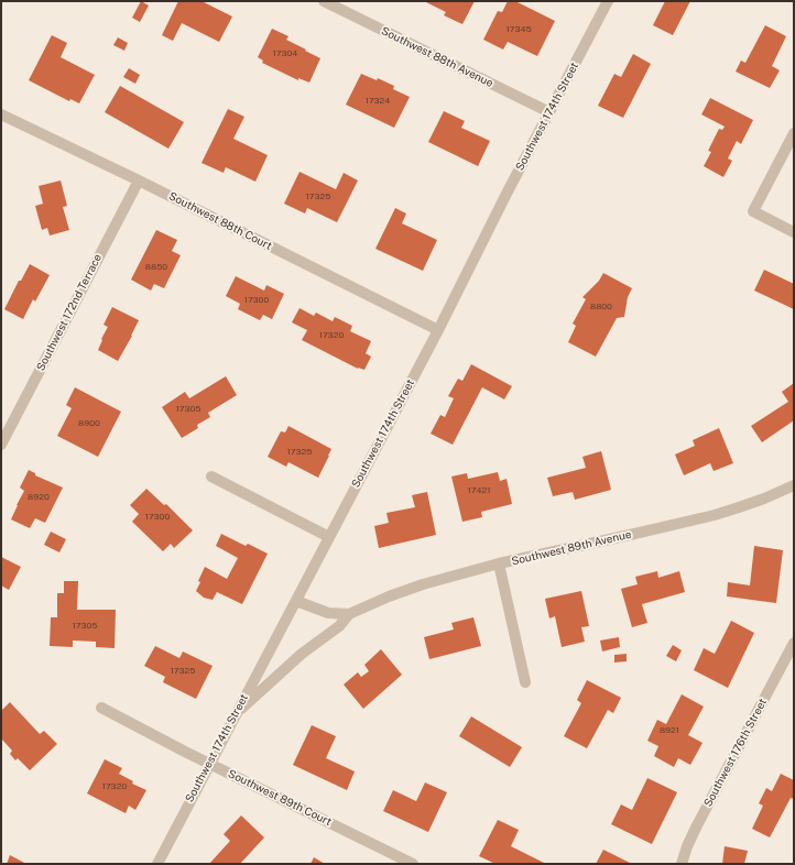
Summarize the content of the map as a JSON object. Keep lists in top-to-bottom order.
{
  "streets": {
    "street": [
      "Southwest 88th Avenue",
      "Southwest 174th Street",
      "Southwest 88th Court",
      "Southwest 172nd Terrace",
      "Southwest 89th Avenue",
      "Southwest 176th Street",
      "Southwest 89th Court"
    ]
  },
  "crossings": [
    ["Southwest 88th Avenue", "Southwest 174th Street"],
    ["Southwest 174th Street", "Southwest 88th Court"],
    ["Southwest 174th Street", "Southwest 89th Avenue"],
    ["Southwest 174th Street", "Southwest 89th Court"],
    ["Southwest 88th Court", "Southwest 172nd Terrace"]
  ],
  "house_numbers": [
    "17345",
    "17304",
    "17324",
    "17325",
    "8850",
    "17300",
    "8800",
    "17320",
    "17305",
    "8900",
    "17325",
    "17421",
    "8920",
    "17300",
    "17305",
    "17325",
    "8921",
    "17320"
  ]
}
